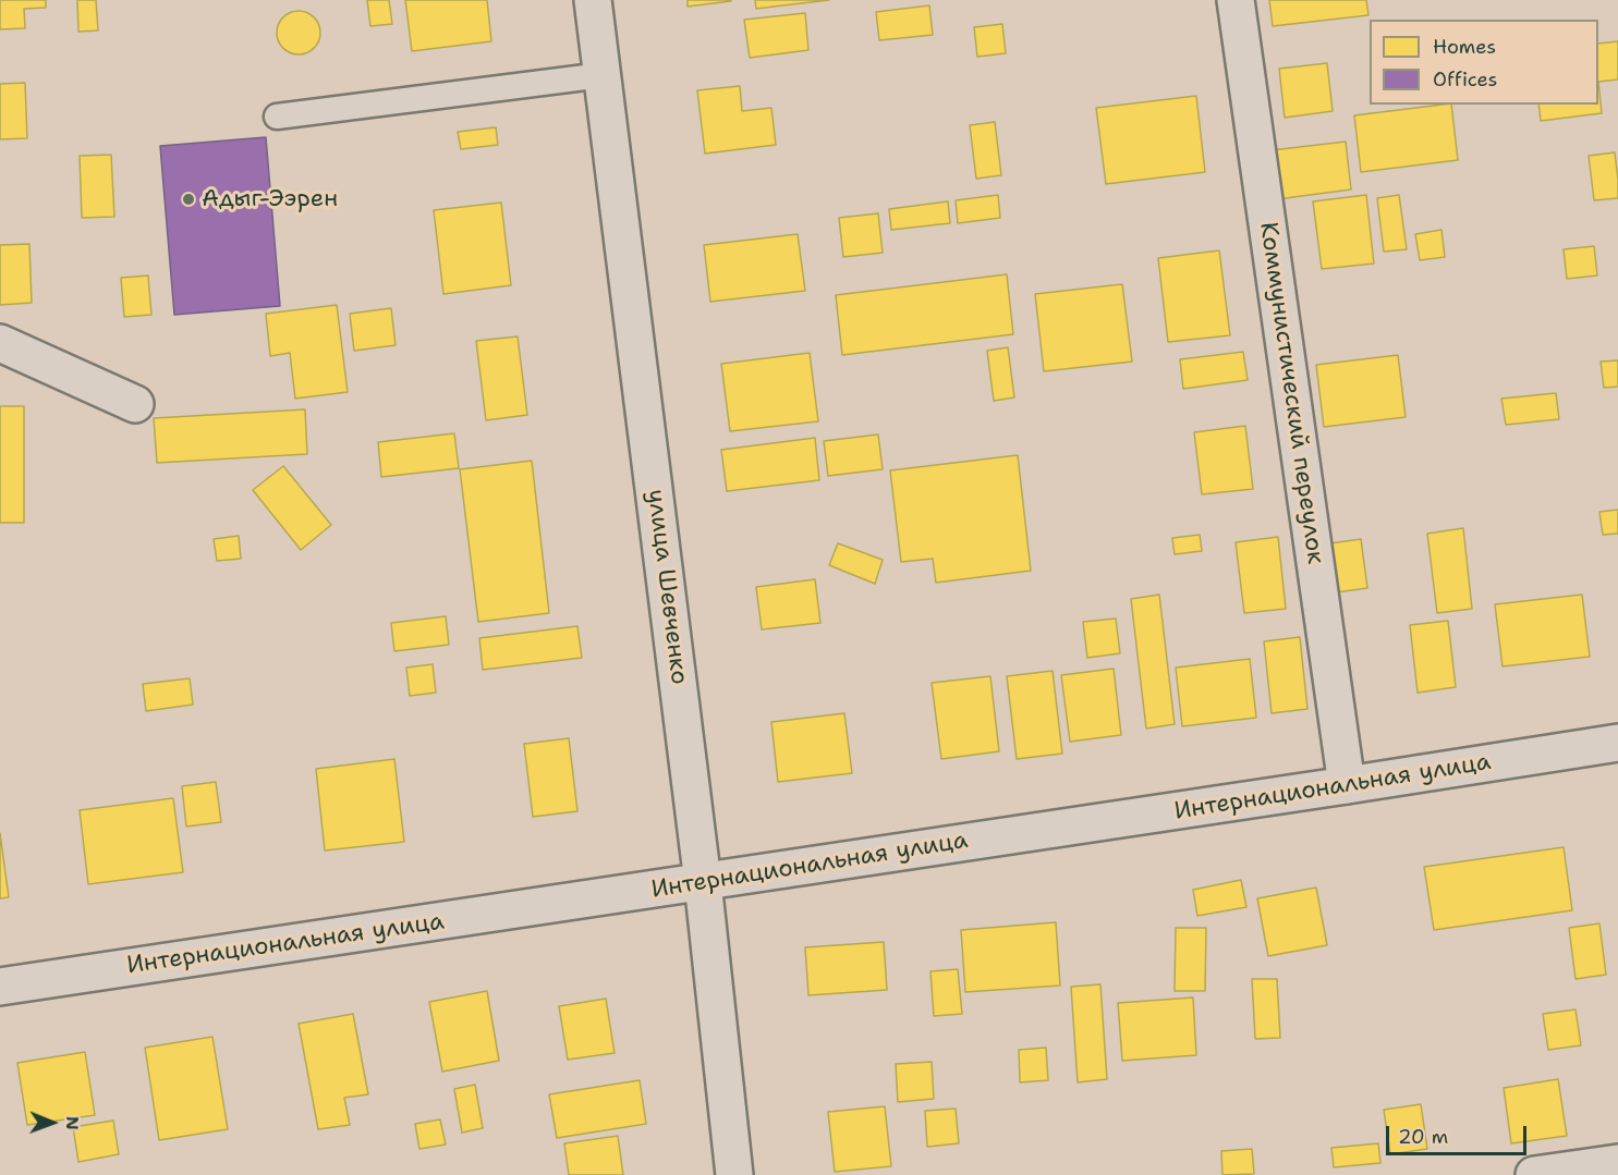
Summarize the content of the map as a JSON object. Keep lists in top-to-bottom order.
{
  "streets": {
    "street": ["Коммунистический переулок", "улица Шевченко", "Интернациональная улица"]
  },
  "crossings": [
    ["Коммунистический переулок", "Интернациональная улица"],
    ["улица Шевченко", "Интернациональная улица"]
  ],
  "places": ["Адыг-Ээрен"],
  "legend": ["Homes", "Offices"],
  "scale_bar": "20 m",
  "north": "right"
}
